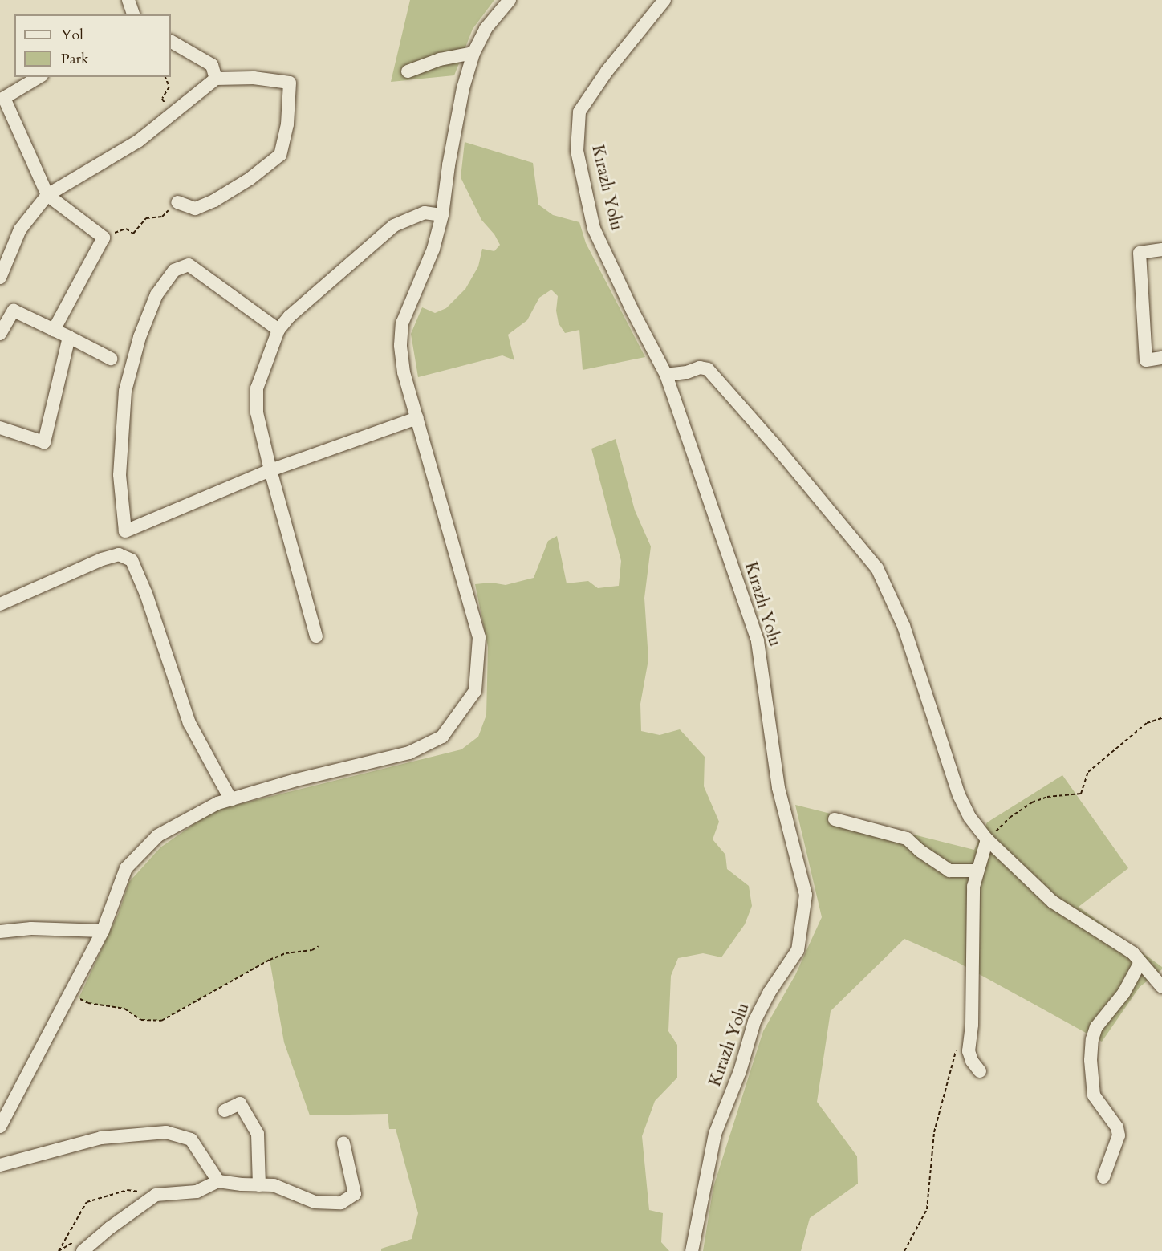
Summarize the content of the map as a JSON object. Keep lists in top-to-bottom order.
{
  "streets": {
    "street": ["Kırazlı Yolu"]
  },
  "legend": ["Yol", "Park"]
}
